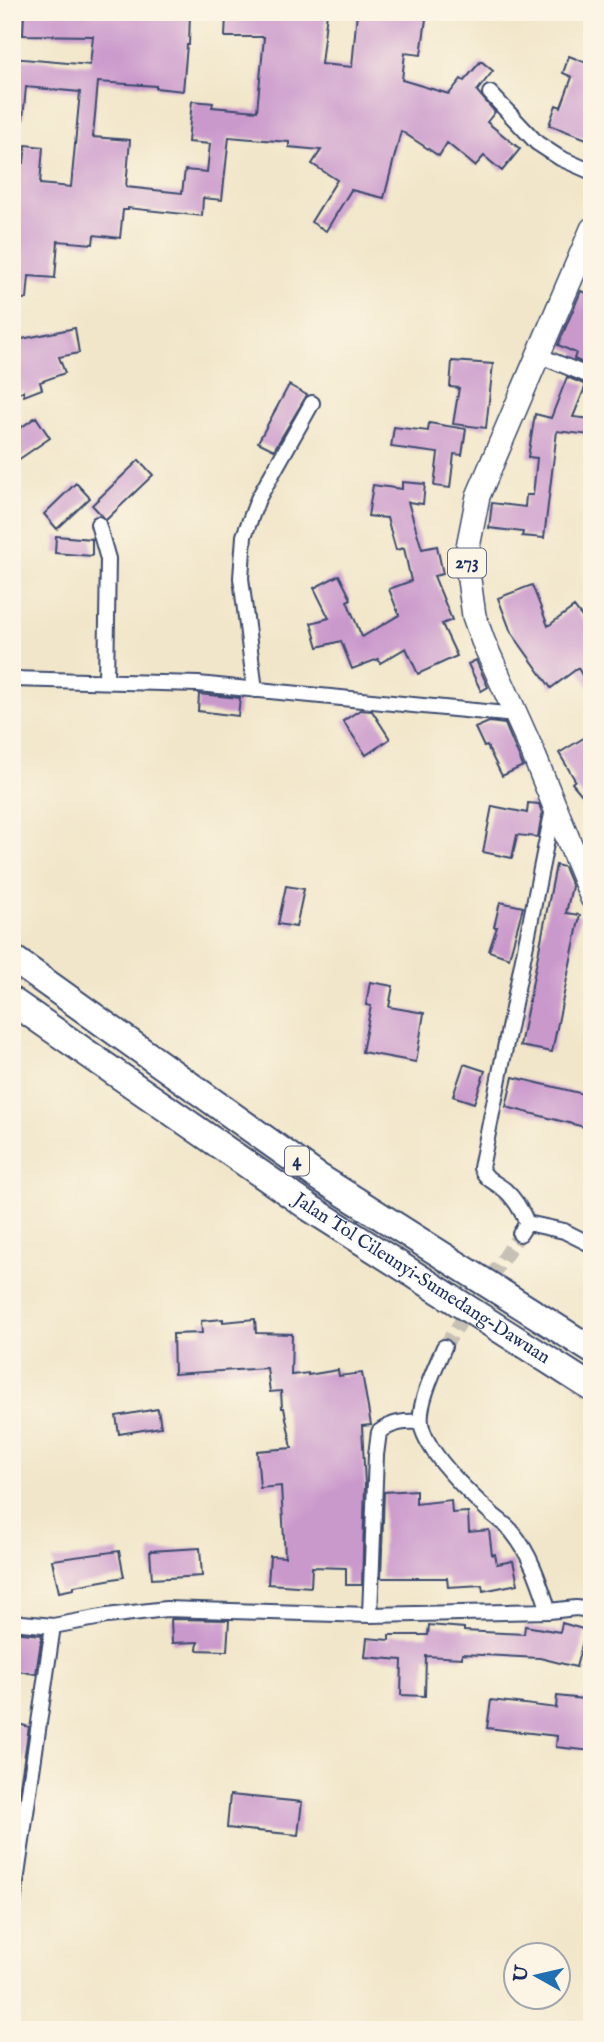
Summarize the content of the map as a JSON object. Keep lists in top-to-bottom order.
{
  "streets": {
    "highway": ["4", "Jalan Tol Cileunyi–Sumedang–Dawuan"],
    "main road": ["273"]
  },
  "north": "left"
}
